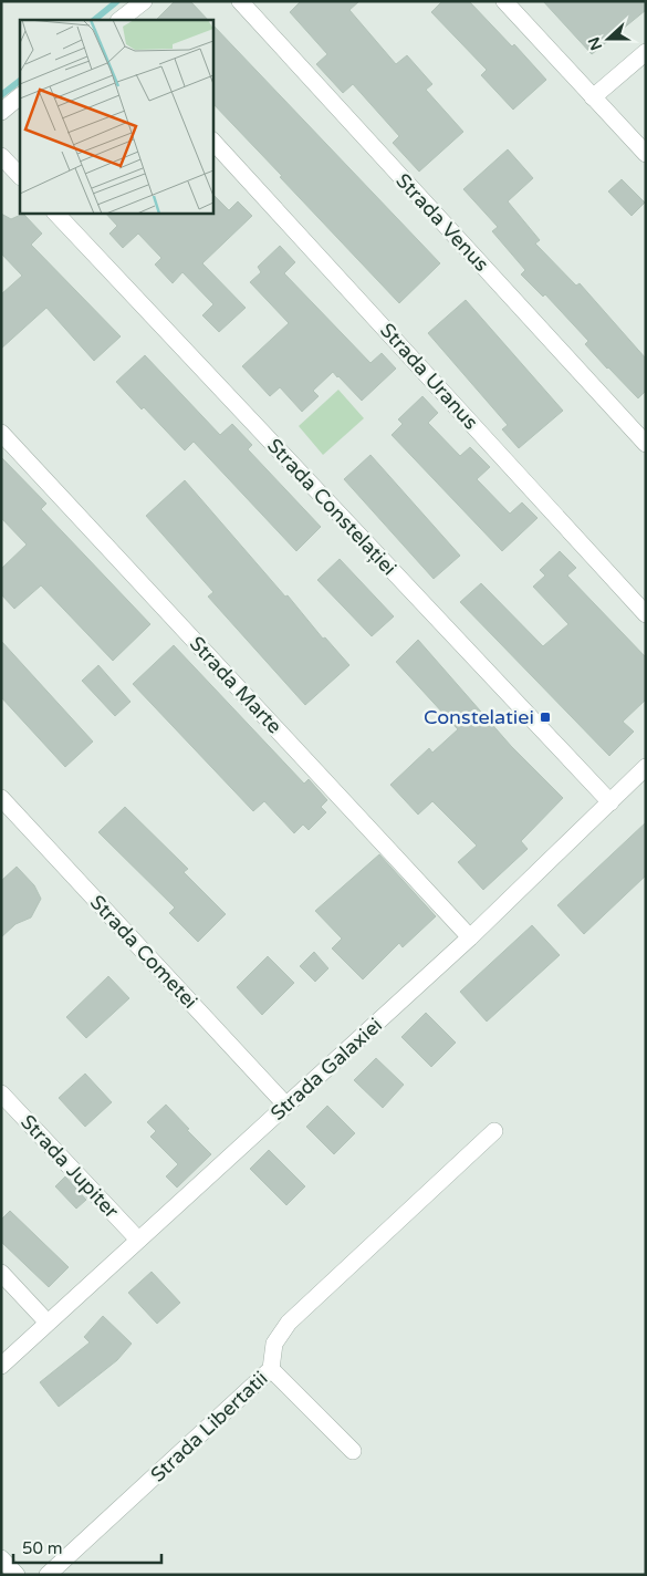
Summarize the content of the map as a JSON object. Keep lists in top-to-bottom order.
{
  "streets": {
    "street": [
      "Strada Venus",
      "Strada Uranus",
      "Strada Constelației",
      "Strada Marte",
      "Strada Cometei",
      "Strada Galaxiei",
      "Strada Jupiter",
      "Strada Libertatii"
    ]
  },
  "crossings": [
    ["Strada Constelației", "Strada Galaxiei"],
    ["Strada Marte", "Strada Galaxiei"],
    ["Strada Cometei", "Strada Galaxiei"],
    ["Strada Galaxiei", "Strada Jupiter"]
  ],
  "places": {
    "transit": ["Constelatiei"]
  },
  "scale_bar": "50 m",
  "north": "left"
}
